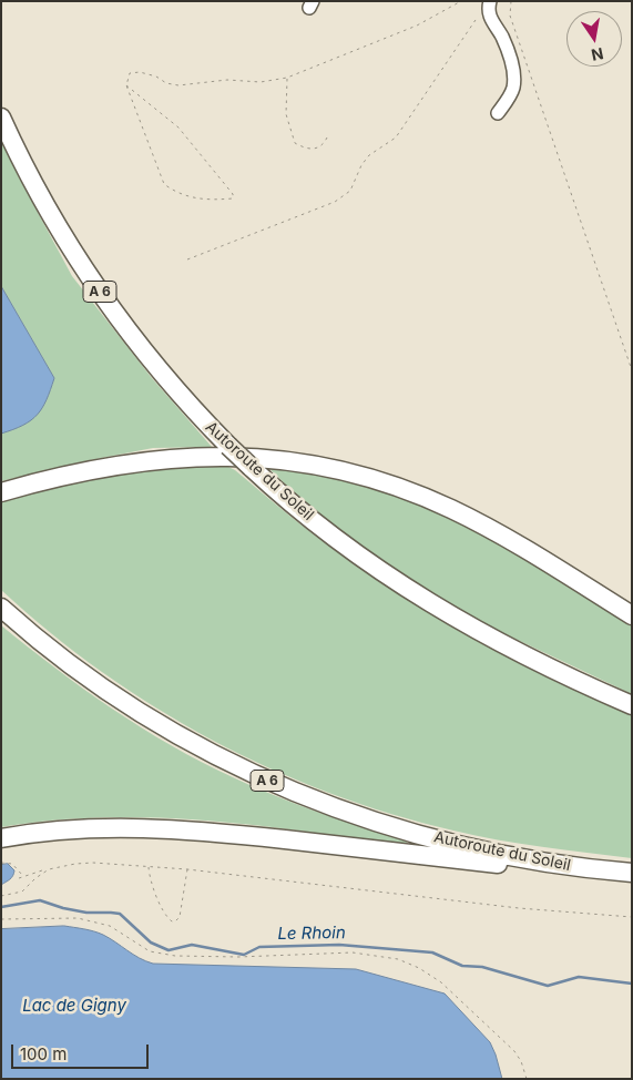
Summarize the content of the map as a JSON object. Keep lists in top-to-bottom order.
{
  "streets": {
    "highway": ["A 6", "Autoroute du Soleil"]
  },
  "water": ["Le Rhoin", "Lac de Gigny"],
  "scale_bar": "100 m",
  "north": "bottom"
}
